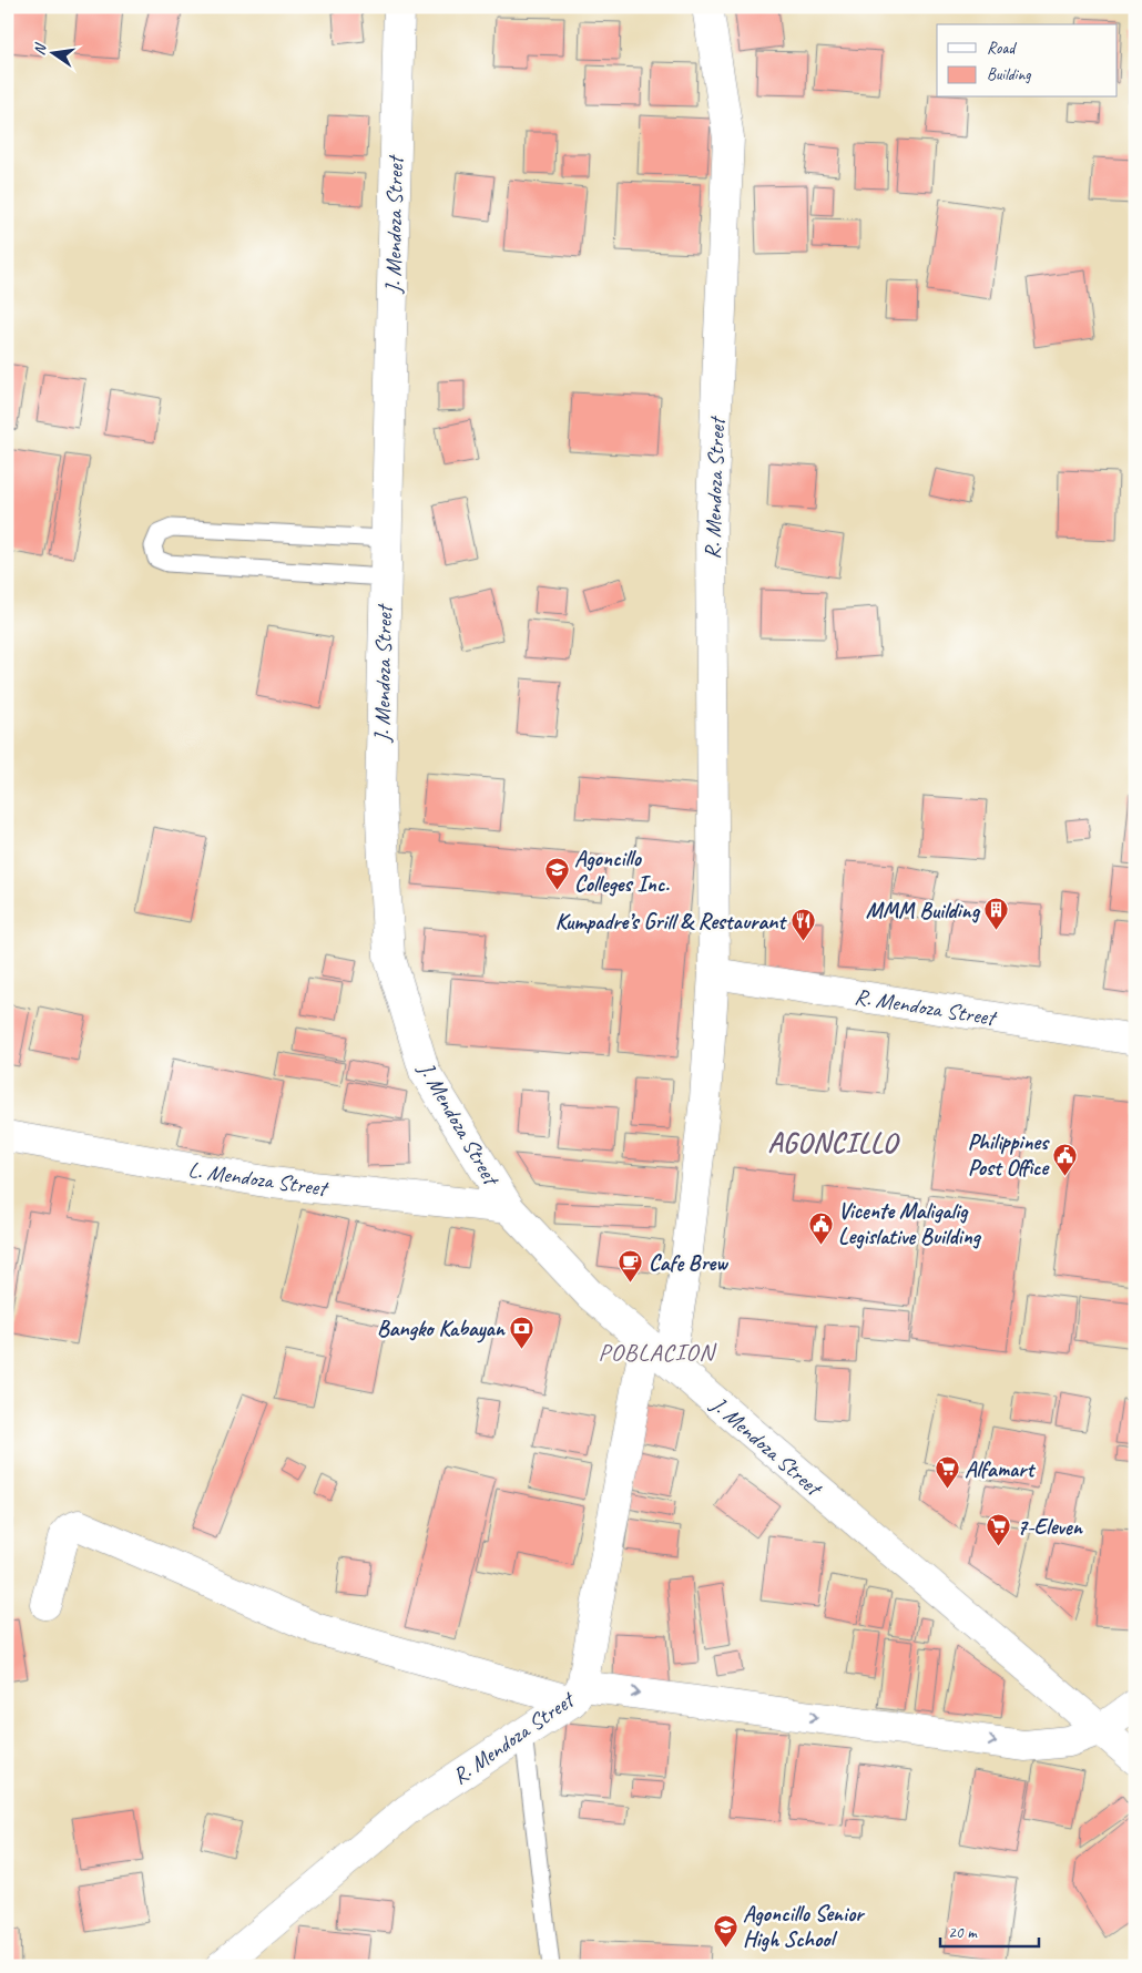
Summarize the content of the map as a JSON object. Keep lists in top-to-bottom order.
{
  "streets": {
    "street": ["J. Mendoza Street", "R. Mendoza Street", "L. Mendoza Street"]
  },
  "crossings": [
    ["J. Mendoza Street", "R. Mendoza Street"],
    ["J. Mendoza Street", "L. Mendoza Street"]
  ],
  "districts": ["AGONCILLO", "POBLACION"],
  "places": {
    "school or university": ["Agoncillo Colleges Inc.", "Agoncillo Senior High School"],
    "building": ["MMM Building"],
    "restaurant": ["Kumpadre’s Grill & Restaurant"],
    "public building": ["Philippines Post Office", "Vicente Maligalig Legislative Building"],
    "cafe": ["Cafe Brew"],
    "bank": ["Bangko Kabayan"],
    "supermarket": ["Alfamart", "7-Eleven"]
  },
  "legend": ["Road", "Building"],
  "scale_bar": "20 m",
  "north": "left"
}
